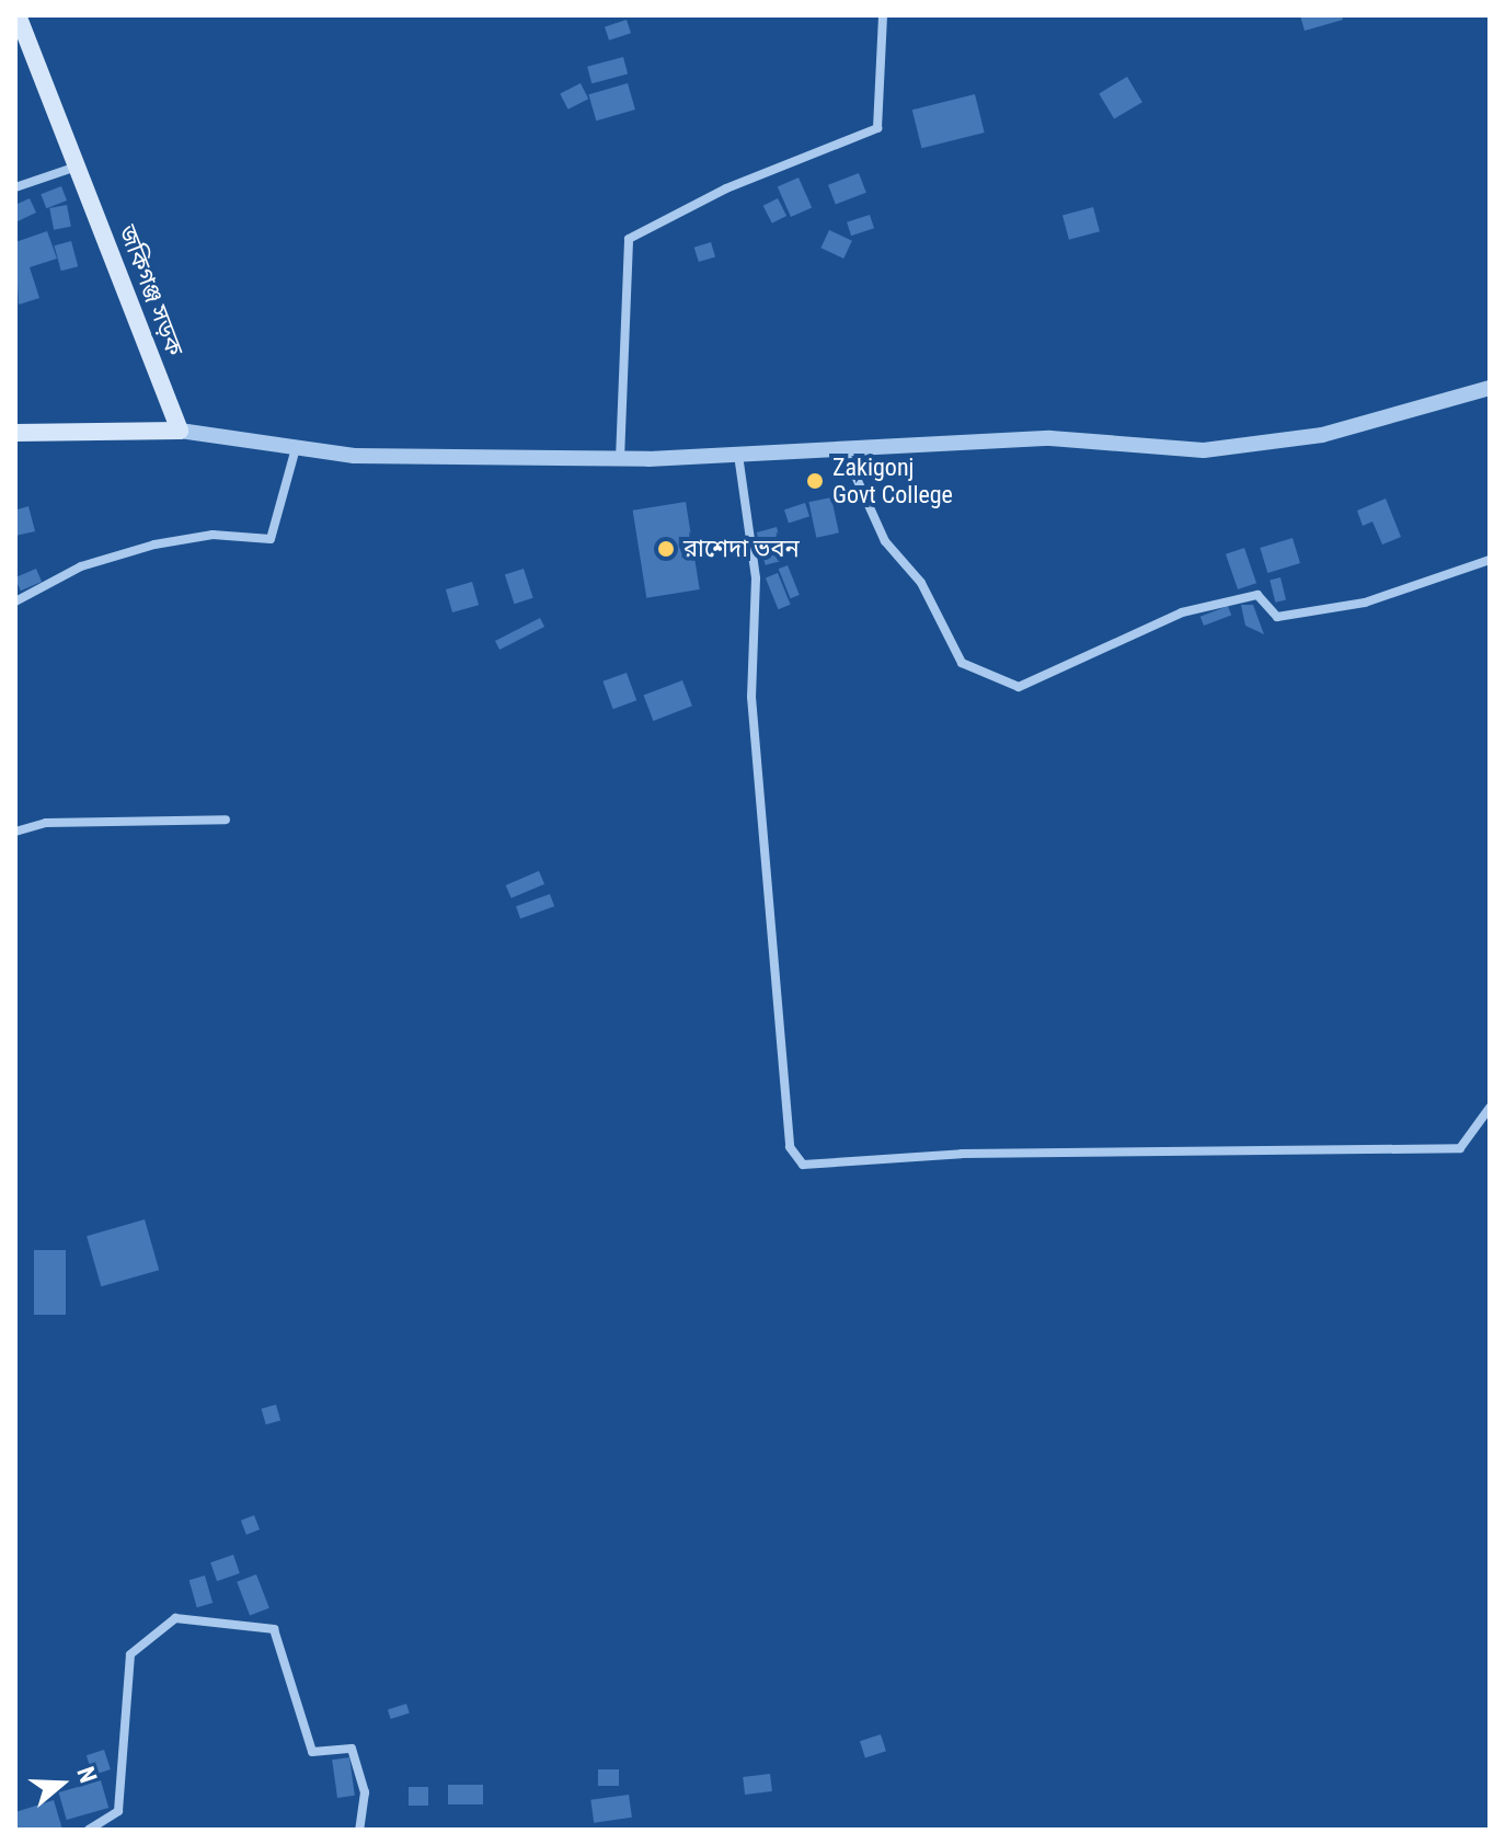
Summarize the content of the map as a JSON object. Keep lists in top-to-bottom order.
{
  "streets": {
    "main road": ["জকিগঞ্জ সড়ক"]
  },
  "places": ["Zakigonj Govt College", "রাশেদা ভবন"],
  "north": "right"
}
